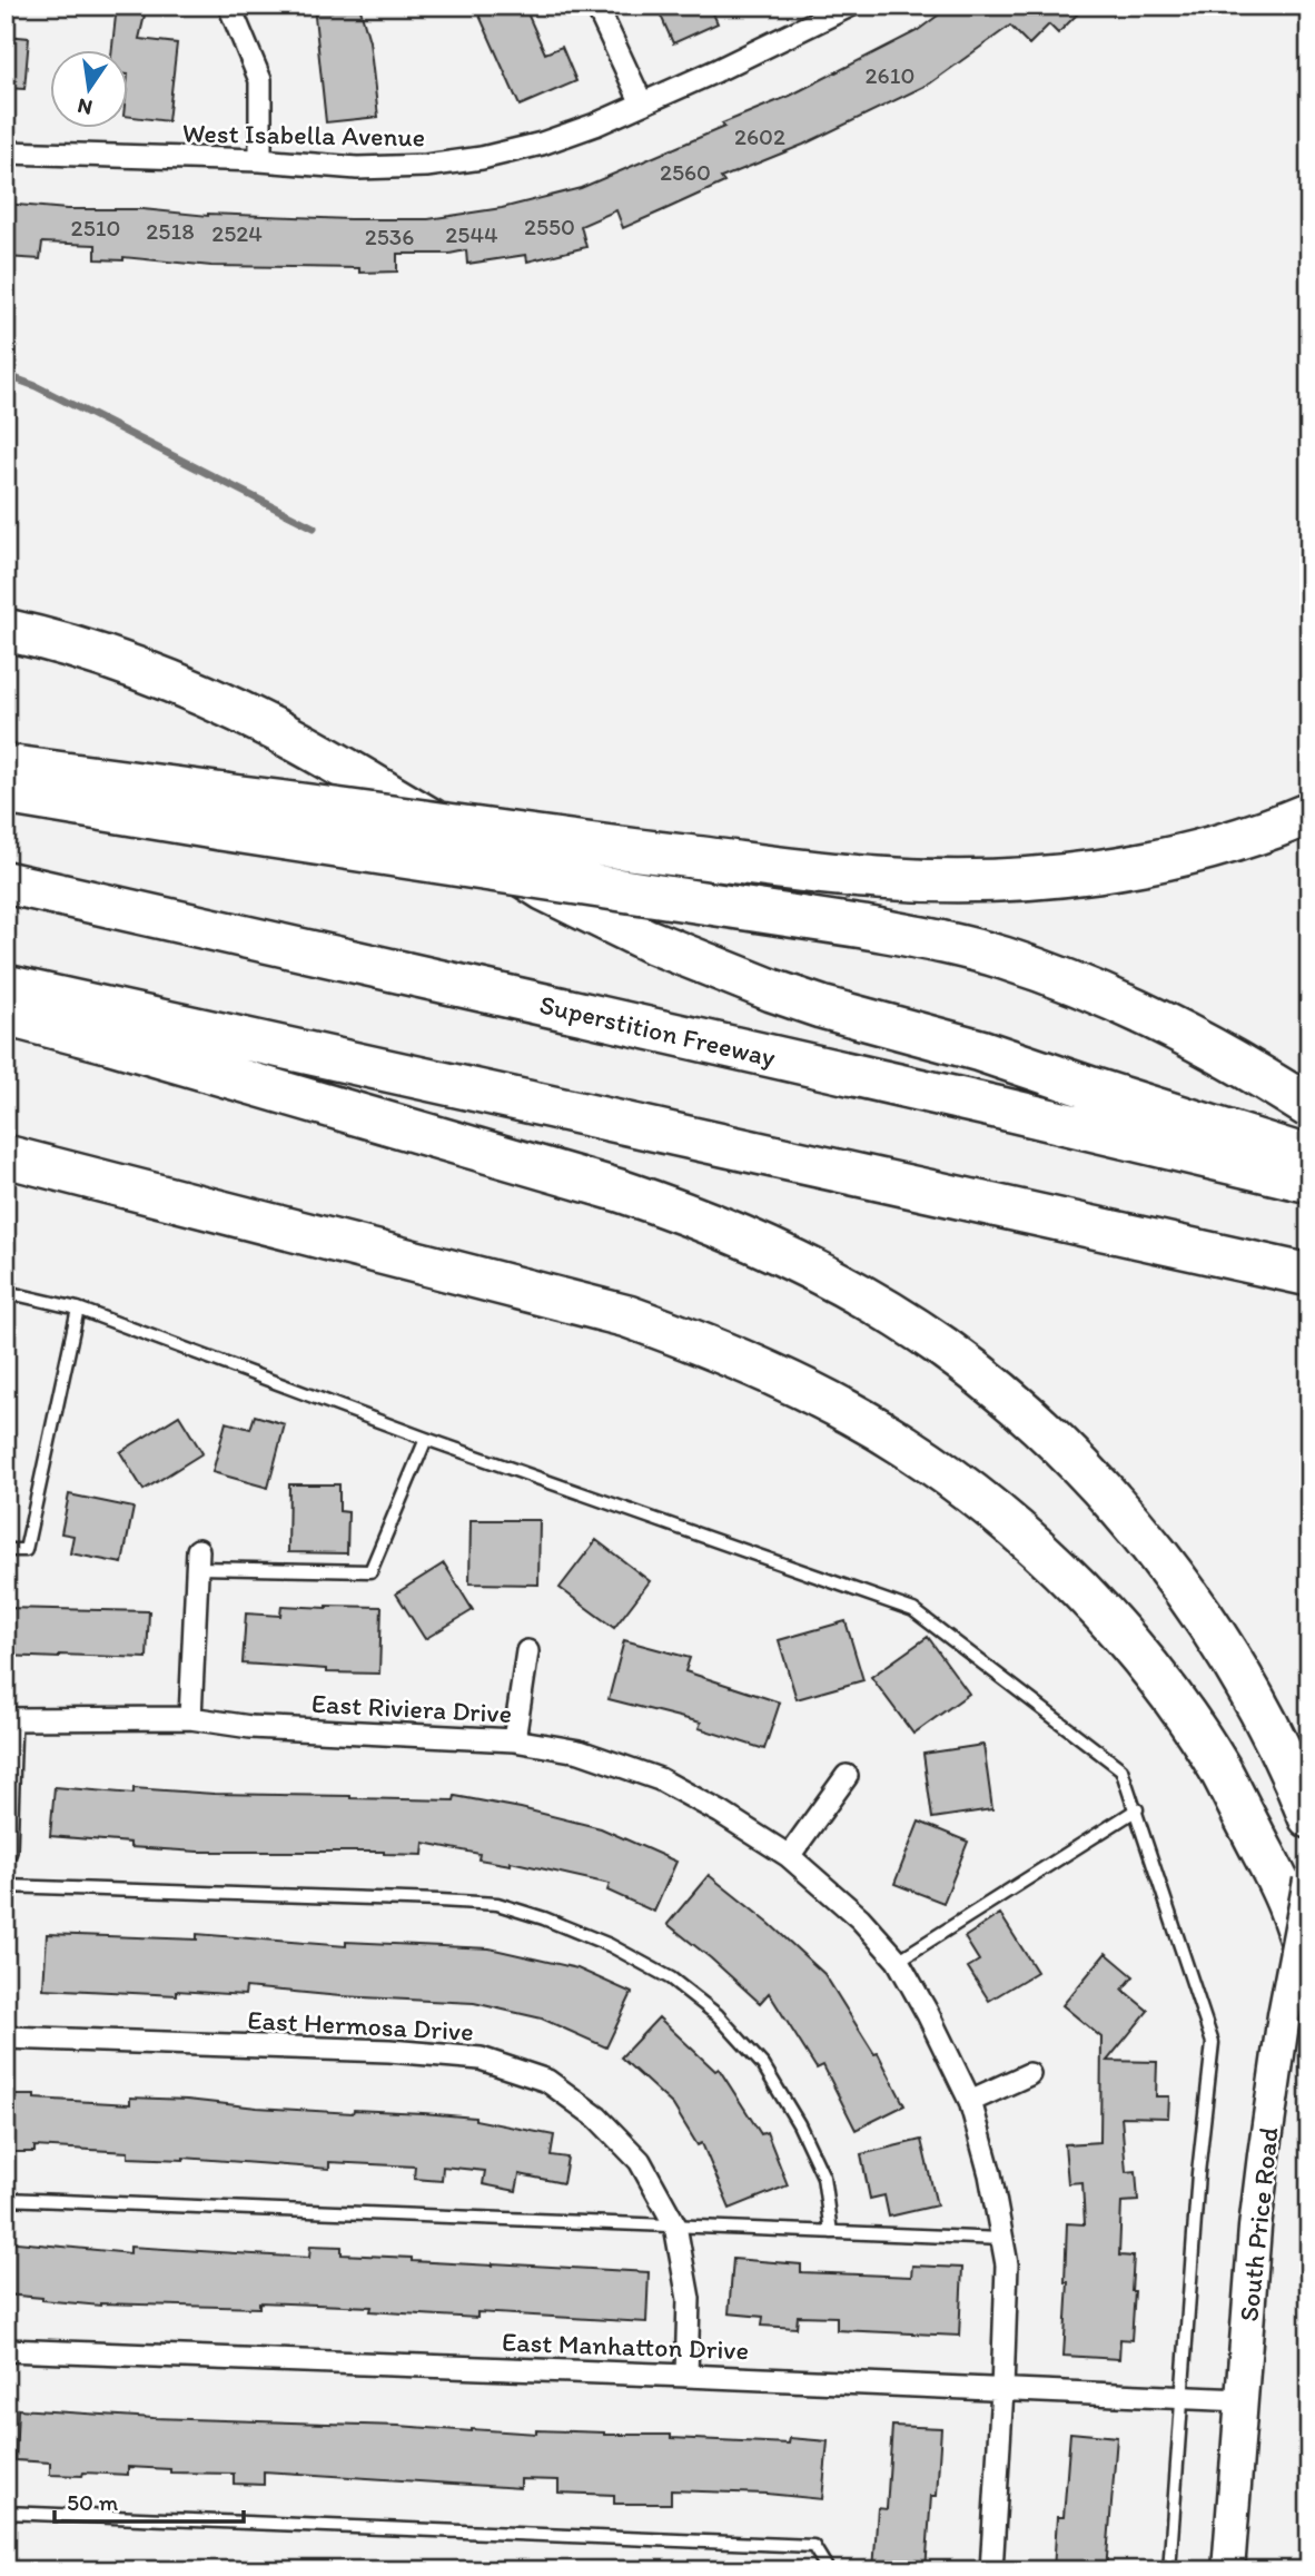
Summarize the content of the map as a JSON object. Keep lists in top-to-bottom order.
{
  "streets": {
    "highway": ["Superstition Freeway"],
    "main road": ["South Price Road"],
    "street": [
      "West Isabella Avenue",
      "East Riviera Drive",
      "East Hermosa Drive",
      "East Manhatton Drive"
    ]
  },
  "crossings": [
    ["East Riviera Drive", "East Manhatton Drive"],
    ["East Hermosa Drive", "East Manhatton Drive"],
    ["South Price Road", "East Manhatton Drive"]
  ],
  "house_numbers": [
    "2610",
    "2602",
    "2560",
    "2550",
    "2510",
    "2518",
    "2524",
    "2544",
    "2536"
  ],
  "scale_bar": "50 m",
  "north": "bottom"
}
